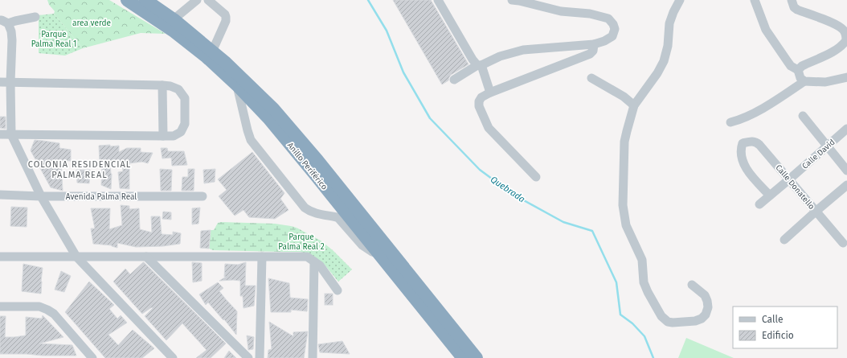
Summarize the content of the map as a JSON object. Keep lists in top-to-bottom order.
{
  "streets": {
    "highway": ["Anillo Periférico"],
    "street": ["Calle David", "Calle Donatello", "Avenida Palma Real"]
  },
  "crossings": [
    ["Calle David", "Calle Donatello"]
  ],
  "districts": ["COLONIA RESIDENCIAL PALMA REAL"],
  "water": ["Quebrada"],
  "parks": ["area verde", "Parque Palma Real 1", "Parque Palma Real 2"],
  "legend": ["Calle", "Edificio"]
}
